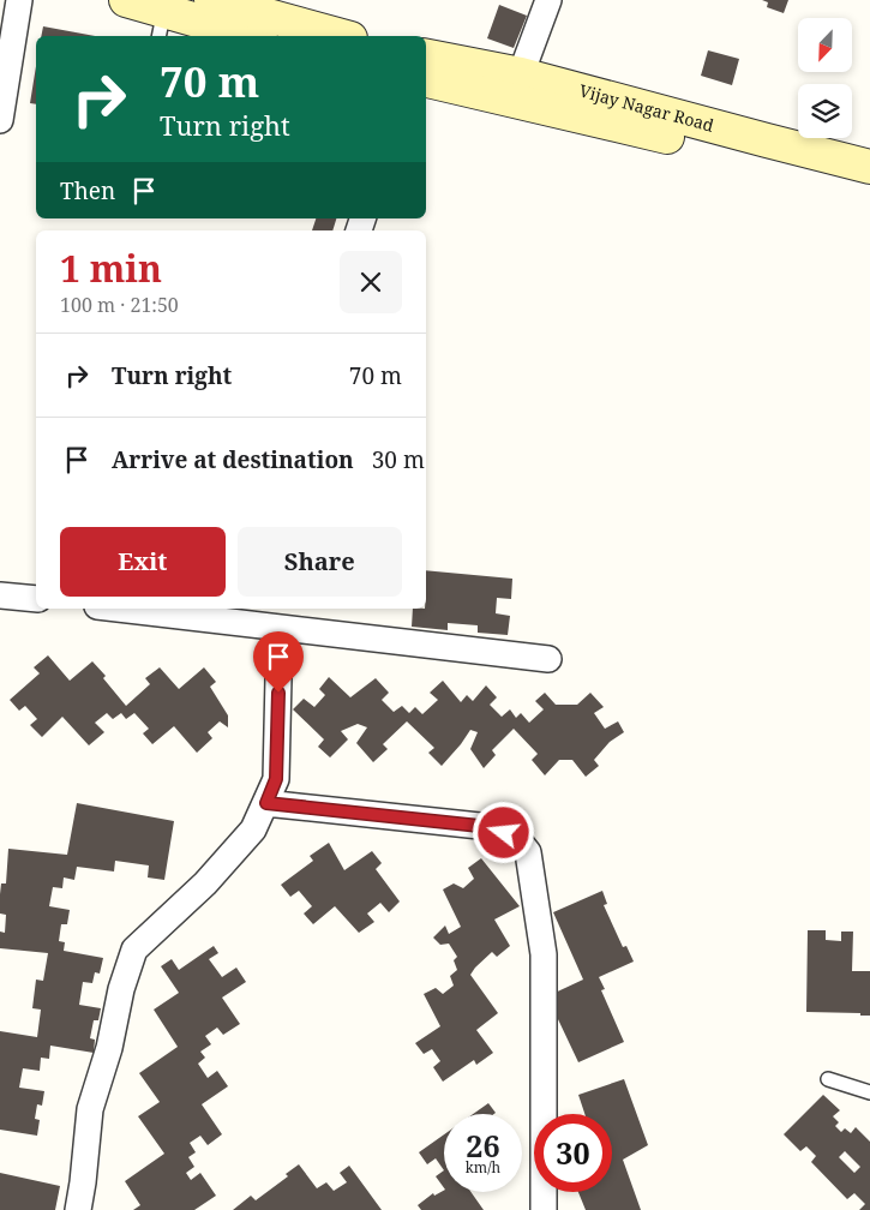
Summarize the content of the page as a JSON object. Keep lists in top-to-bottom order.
{
  "streets": {
    "main road": ["Vijay Nagar Road"]
  },
  "north": "bottom left",
  "page": {
    "turn": ["70 m", "Turn right"],
    "then": "Then",
    "heading": ["1 min", "100 m · 21:50"],
    "list": [
      {
        "name": "Turn right",
        "value": "70 m"
      },
      {
        "name": "Arrive at destination",
        "value": "30 m"
      }
    ],
    "buttons": ["Exit", "Share"],
    "speed": "26 km/h",
    "limit": "30"
  }
}
